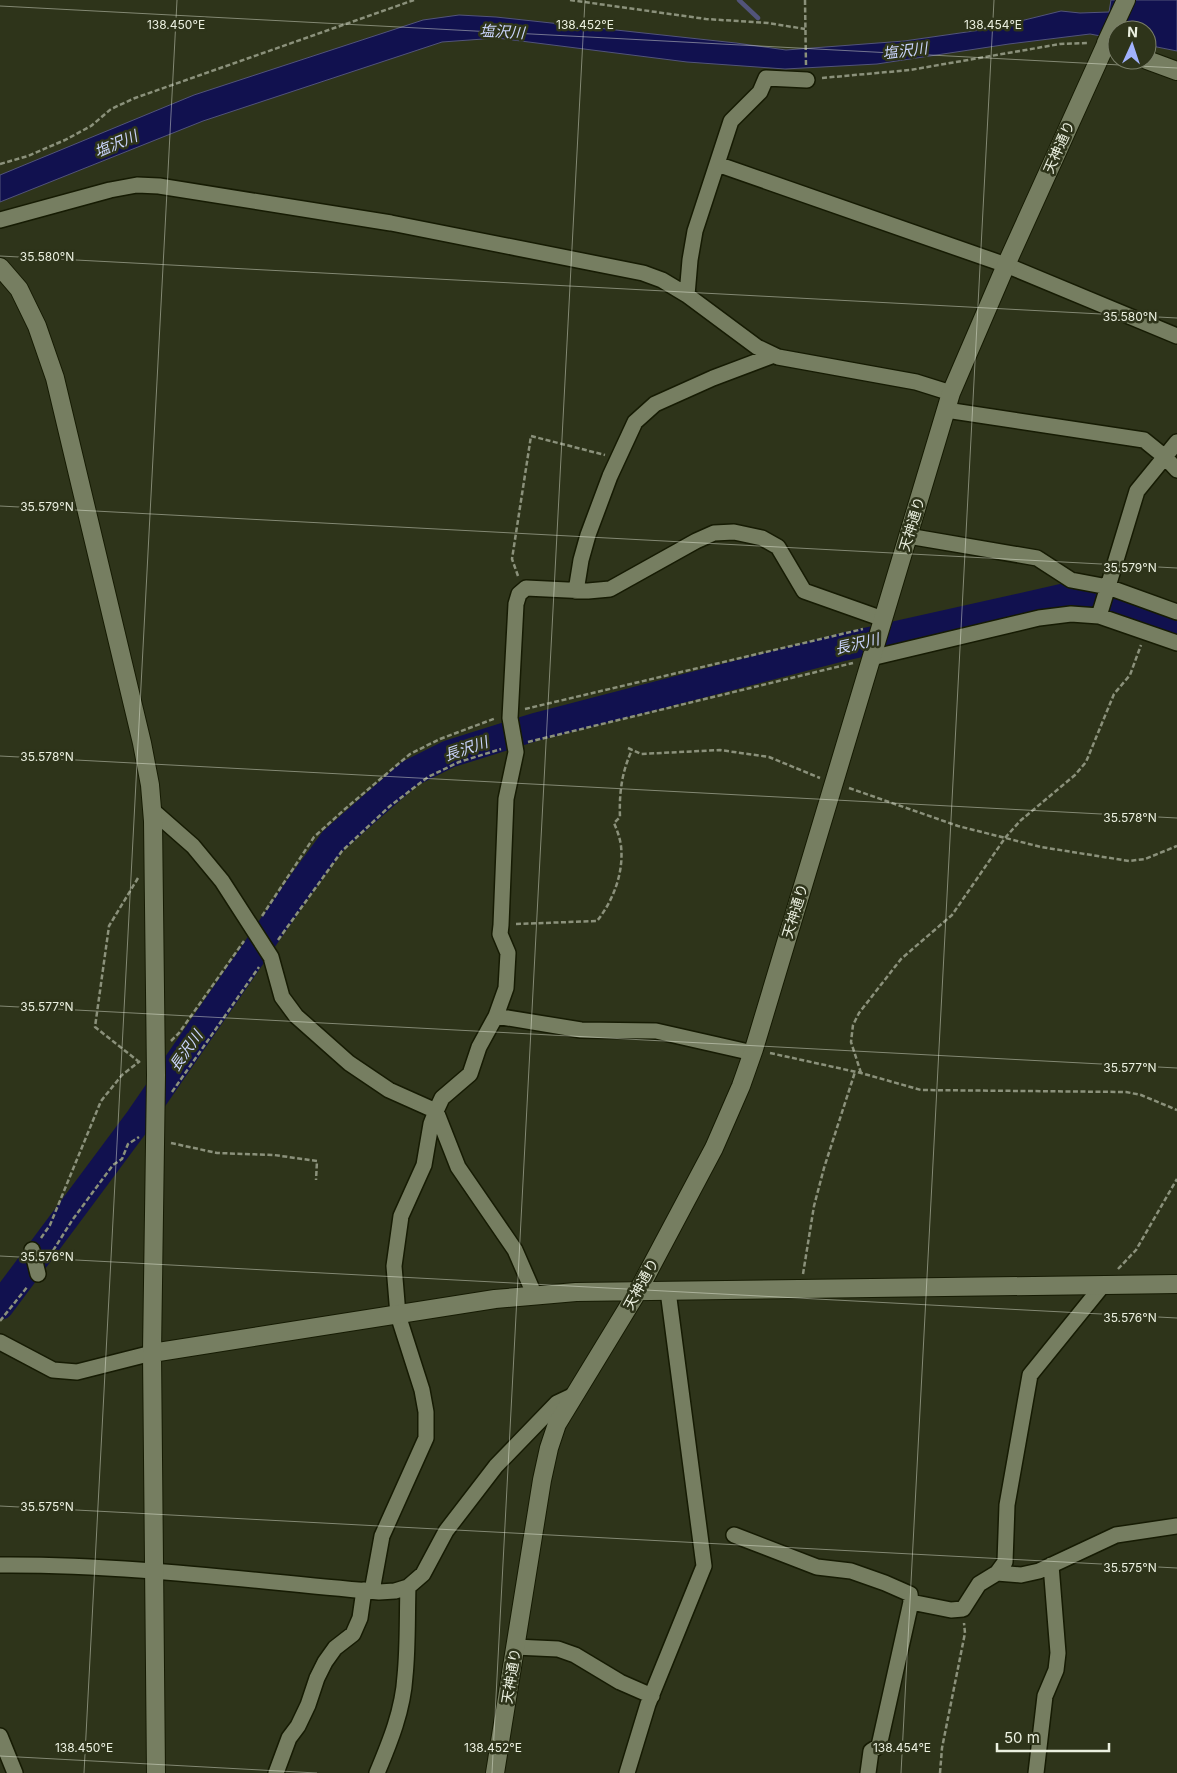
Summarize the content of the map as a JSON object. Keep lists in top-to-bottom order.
{
  "streets": {
    "street": ["天神通り"]
  },
  "water": ["塩沢川", "長沢川"],
  "scale_bar": "50 m",
  "north": "top",
  "coordinates": [
    "138.450°E",
    "138.452°E",
    "138.454°E",
    "35.580°N",
    "35.579°N",
    "35.578°N",
    "35.577°N",
    "35.576°N",
    "35.575°N"
  ]
}
